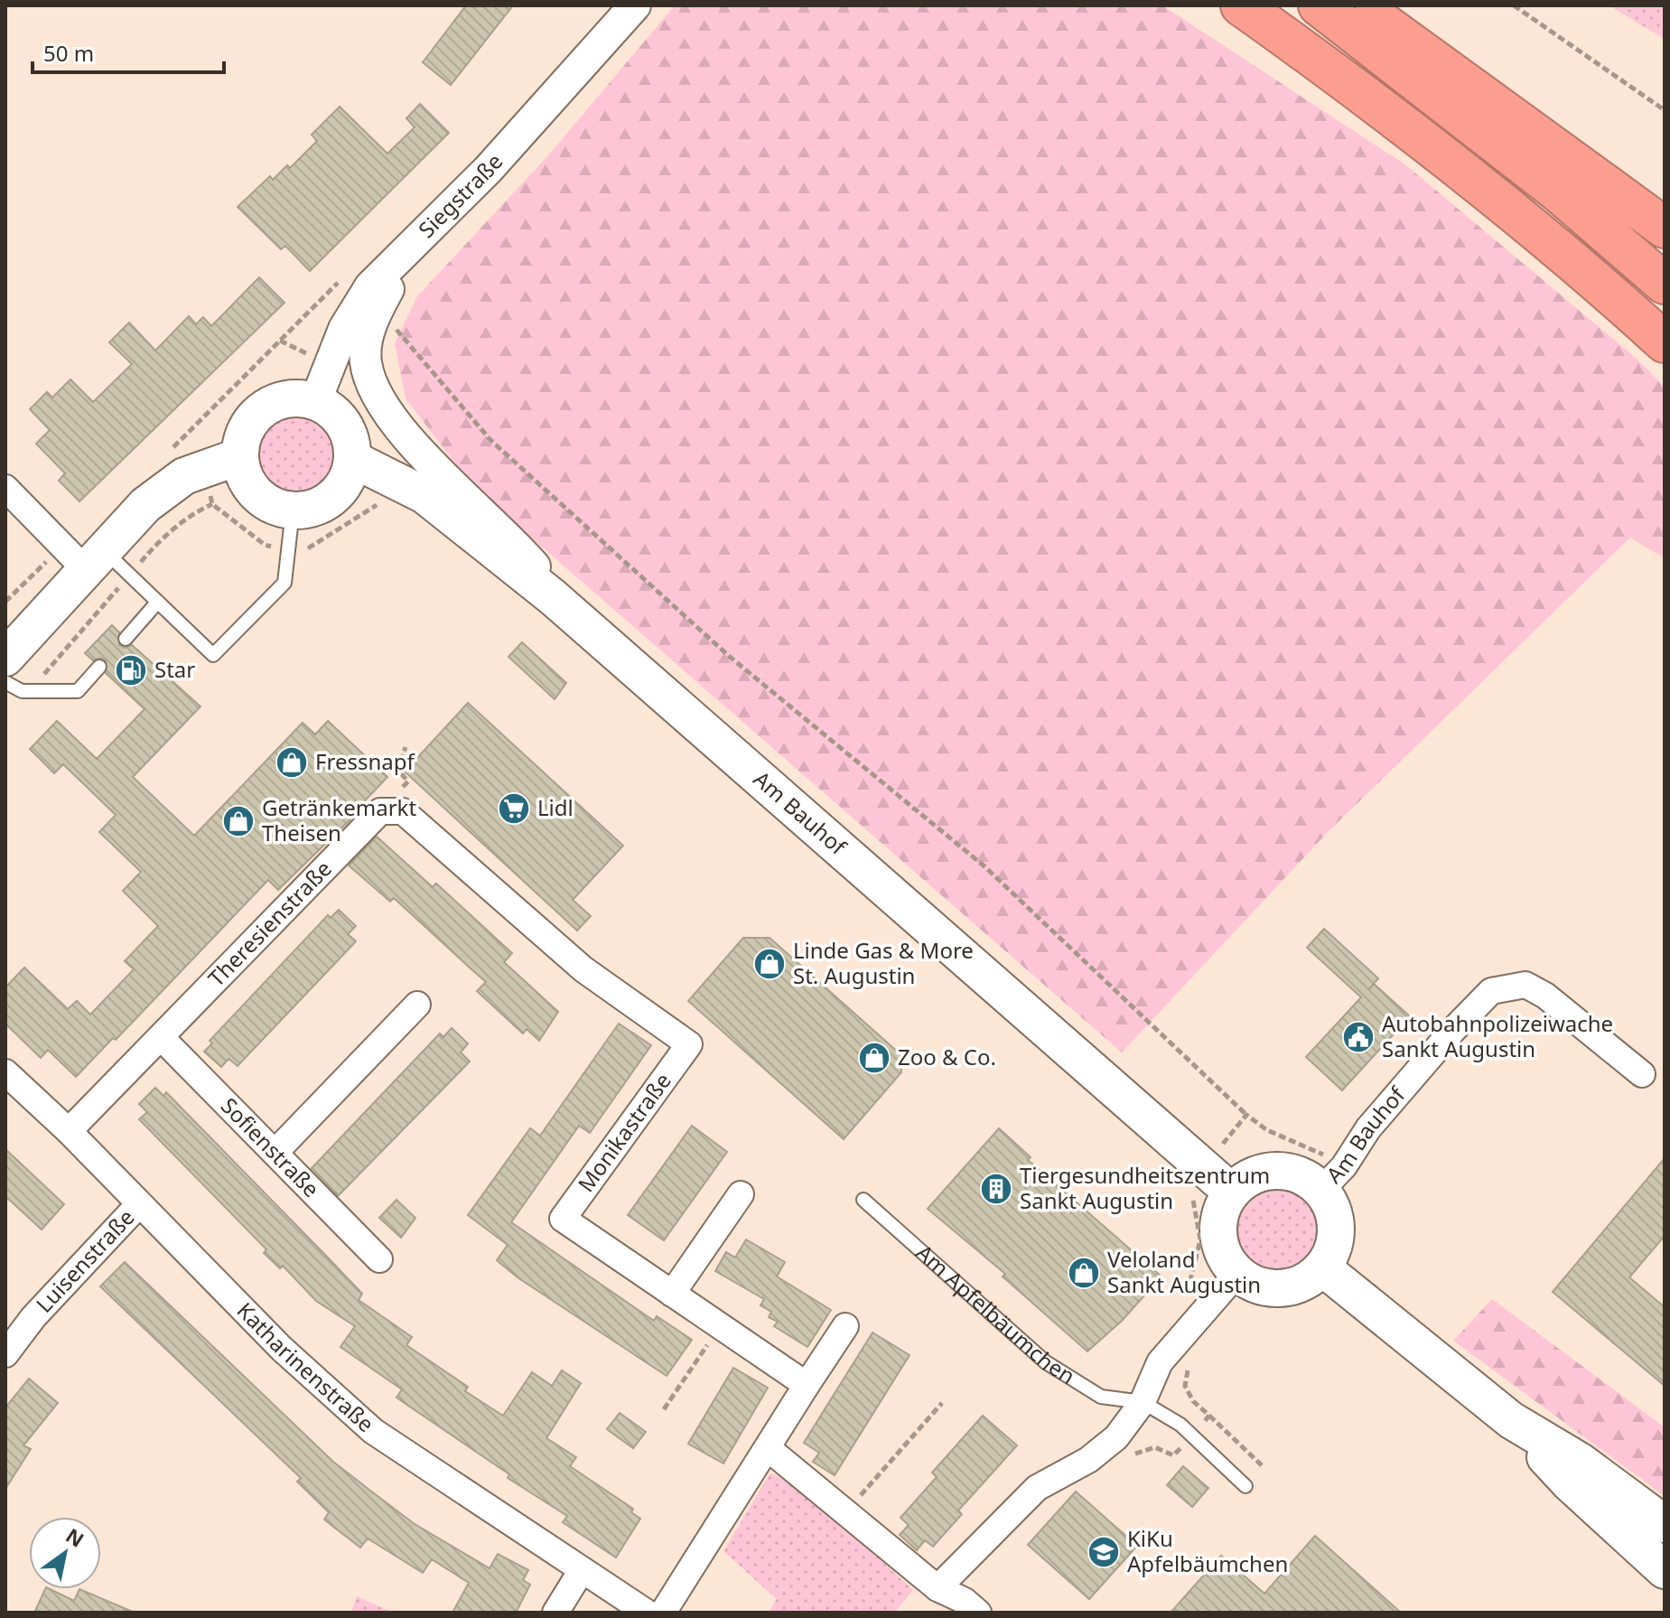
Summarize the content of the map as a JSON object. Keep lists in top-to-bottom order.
{
  "streets": {
    "main road": ["Am Bauhof"],
    "street": [
      "Siegstraße",
      "Theresienstraße",
      "Monikastraße",
      "Sofienstraße",
      "Luisenstraße",
      "Katharinenstraße"
    ],
    "lane": ["Am Apfelbäumchen"]
  },
  "crossings": [
    ["Siegstraße", "Am Bauhof"],
    ["Theresienstraße", "Monikastraße"],
    ["Theresienstraße", "Sofienstraße"],
    ["Theresienstraße", "Katharinenstraße"],
    ["Luisenstraße", "Katharinenstraße"]
  ],
  "places": {
    "fuel station": ["Star"],
    "shop": [
      "Fressnapf",
      "Getränkemarkt Theisen",
      "Linde Gas & More St. Augustin",
      "Zoo & Co.",
      "Veloland Sankt Augustin"
    ],
    "supermarket": ["Lidl"],
    "public building": ["Autobahnpolizeiwache Sankt Augustin"],
    "building": ["Tiergesundheitszentrum Sankt Augustin"],
    "school or university": ["KiKu Apfelbäumchen"]
  },
  "scale_bar": "50 m",
  "north": "top right"
}
